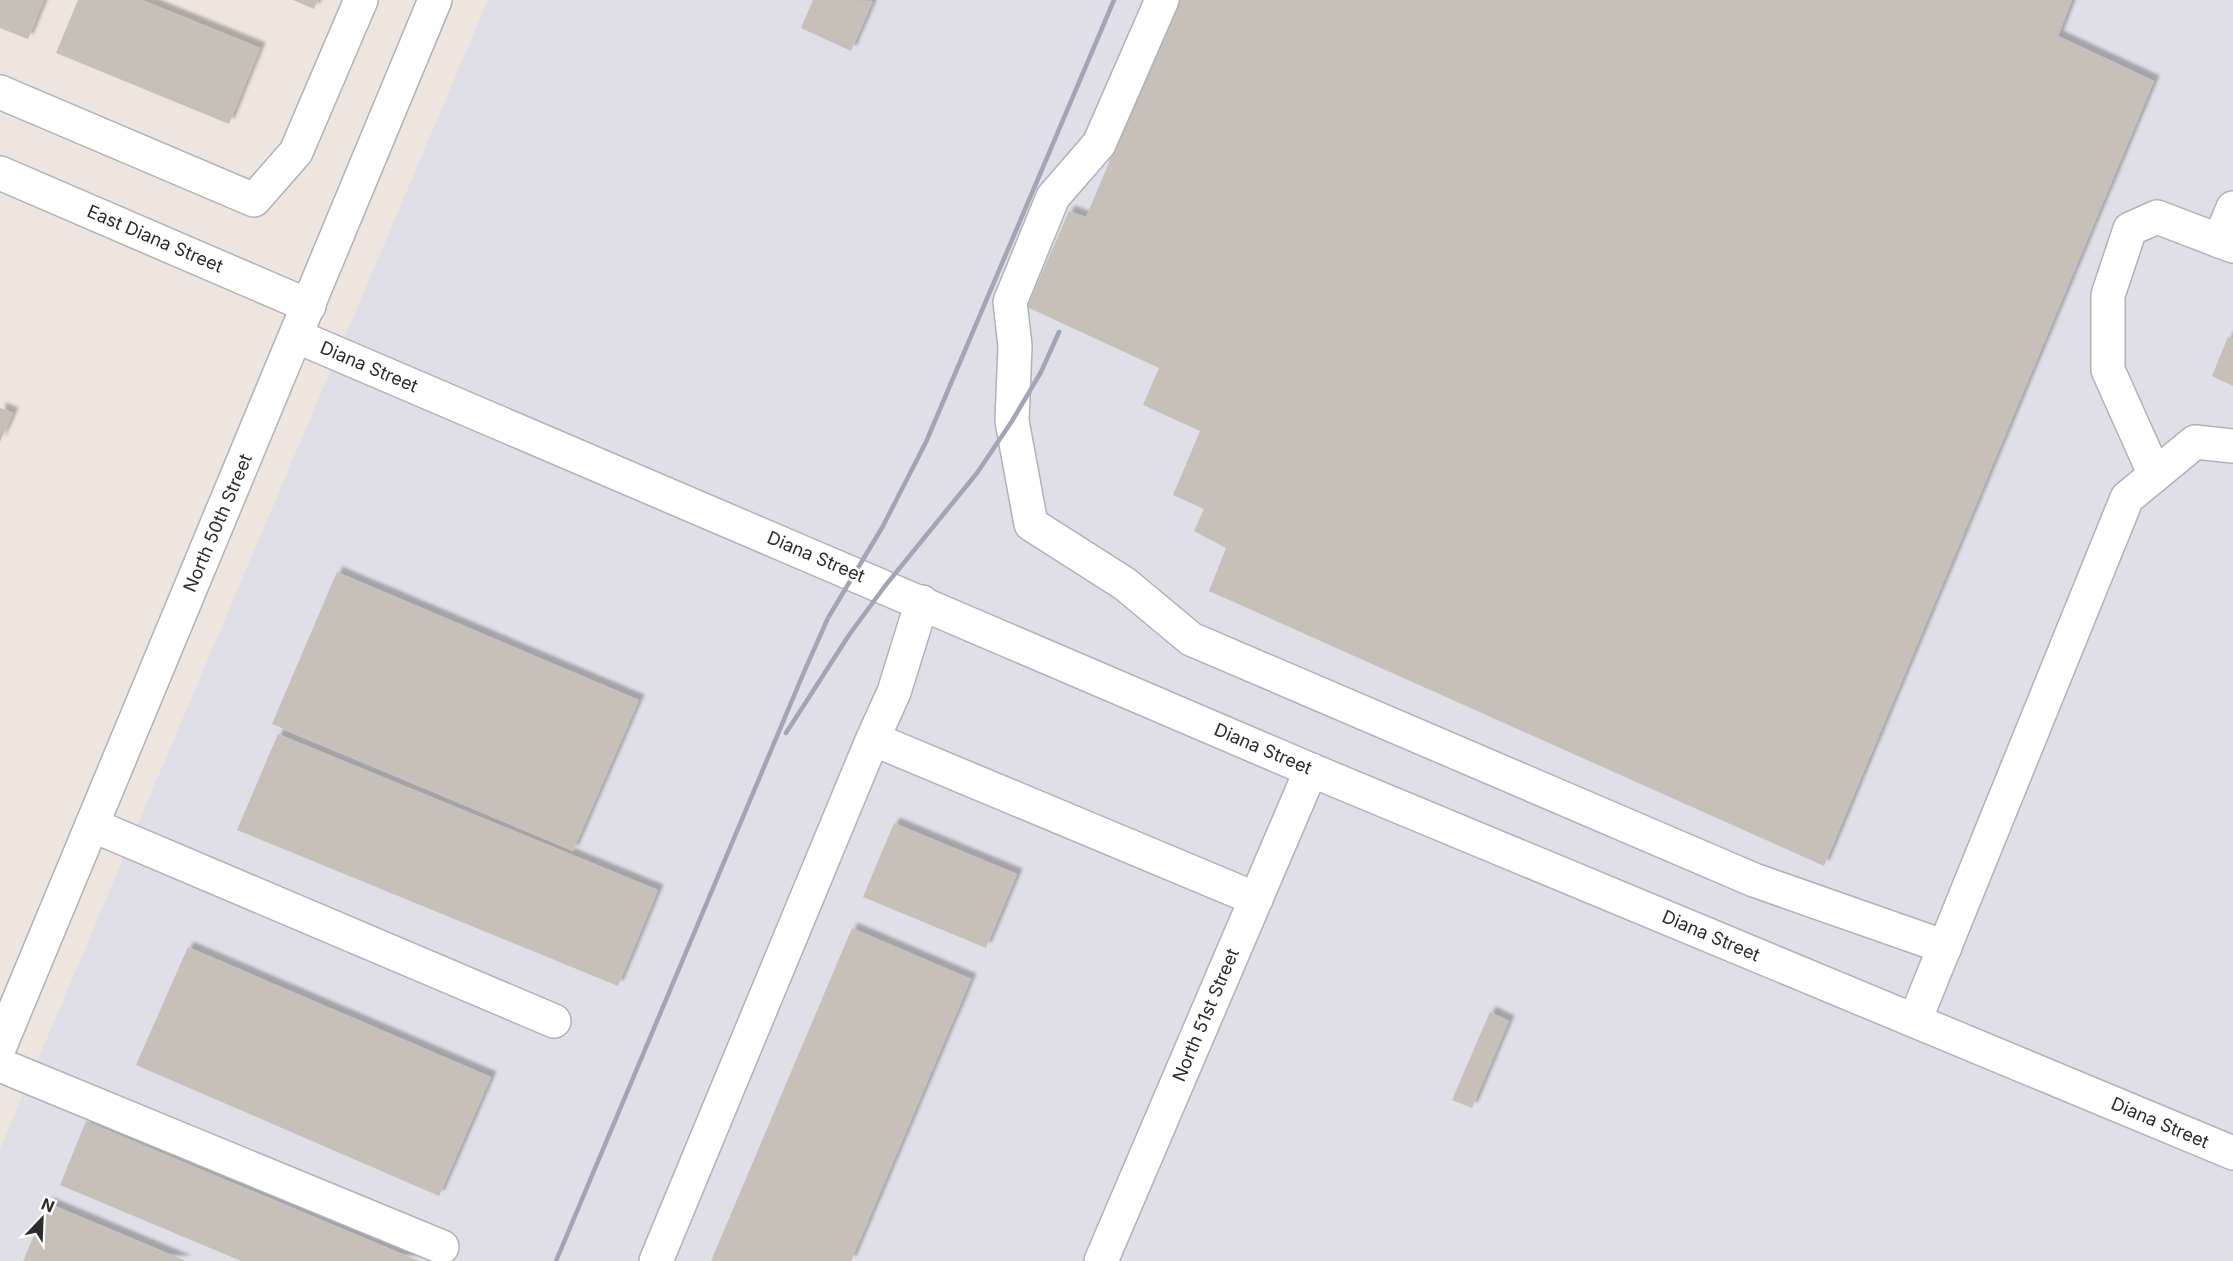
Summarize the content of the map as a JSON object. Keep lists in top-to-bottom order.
{
  "streets": {
    "street": [
      "East Diana Street",
      "Diana Street",
      "North 50th Street",
      "North 51st Street"
    ]
  },
  "crossings": [
    ["East Diana Street", "North 50th Street"],
    ["Diana Street", "North 50th Street"],
    ["Diana Street", "North 51st Street"]
  ],
  "north": "top right"
}
